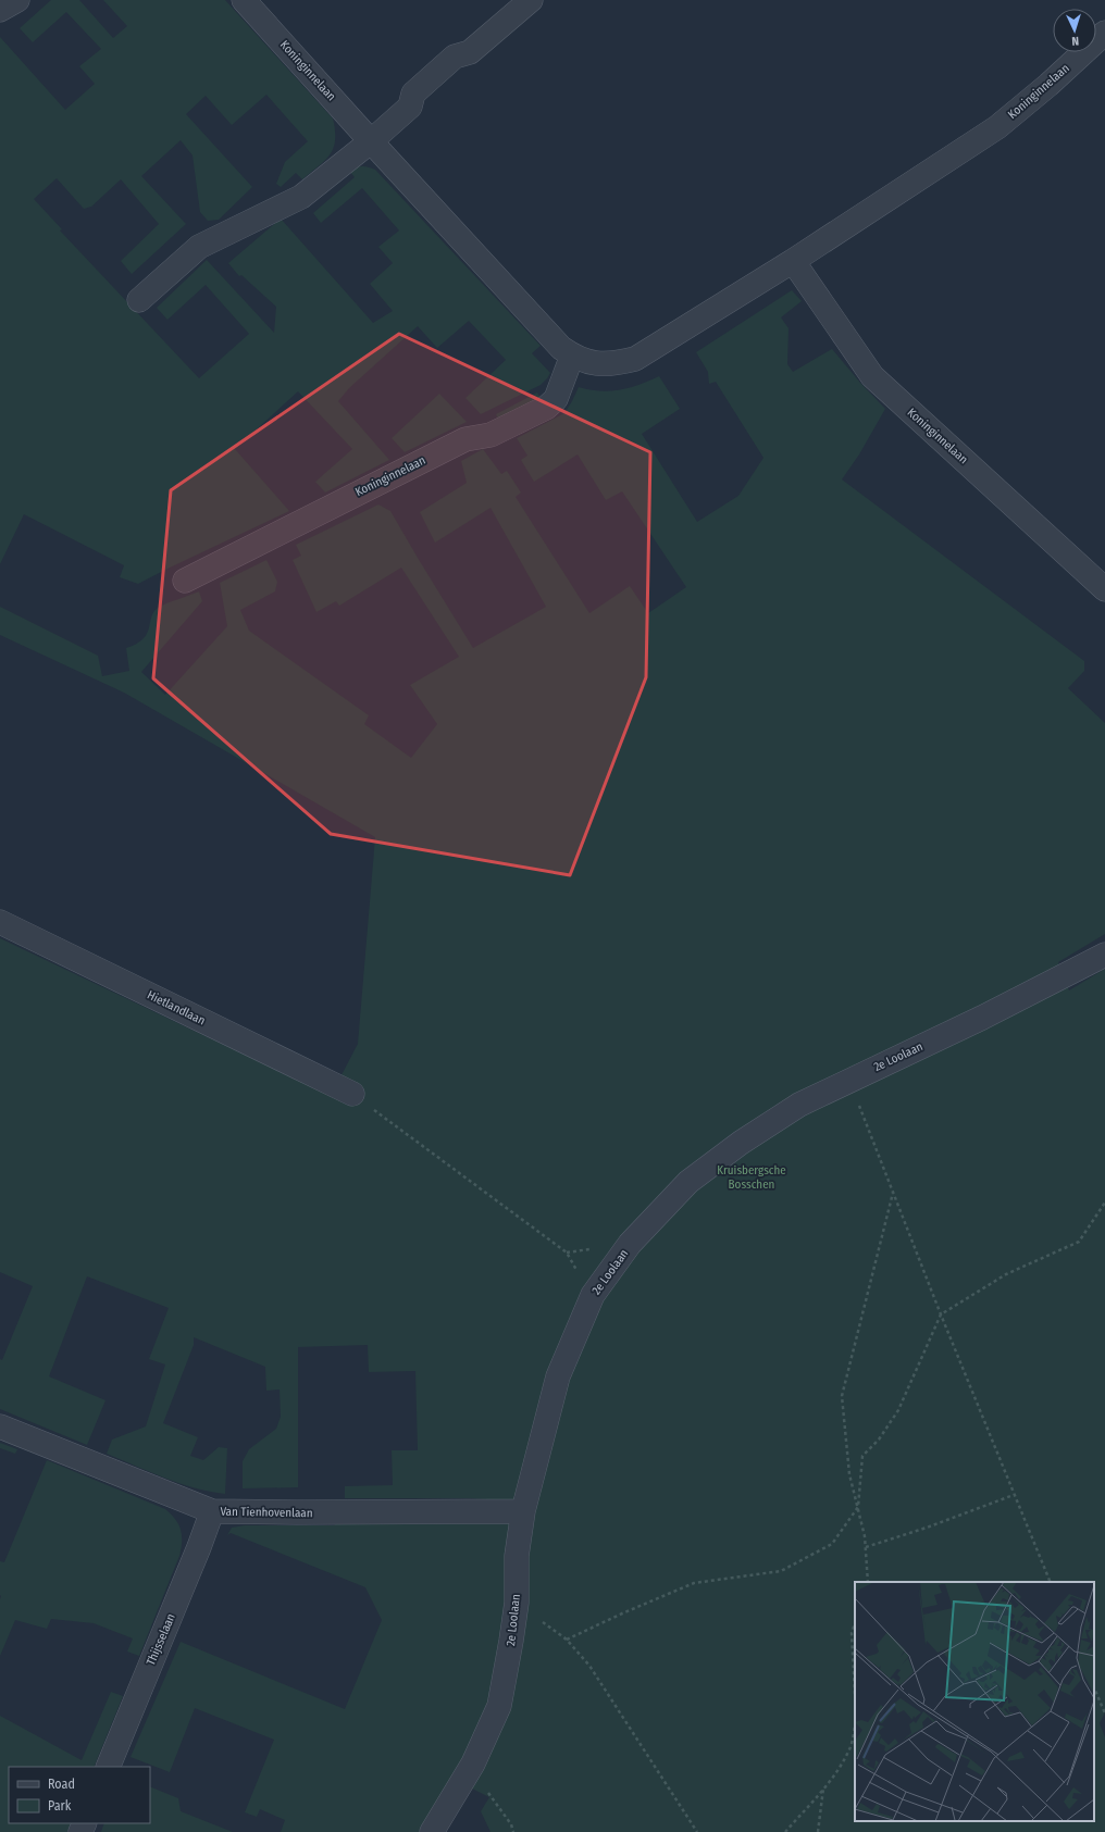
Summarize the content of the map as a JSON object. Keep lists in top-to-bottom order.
{
  "streets": {
    "street": [
      "Koninginnelaan",
      "Hietlandlaan",
      "2e Loolaan",
      "Van Tienhovenlaan",
      "Thijsselaan"
    ]
  },
  "crossings": [
    ["2e Loolaan", "Van Tienhovenlaan"],
    ["Van Tienhovenlaan", "Thijsselaan"]
  ],
  "parks": ["Kruisbergsche Bosschen"],
  "legend": ["Road", "Park"],
  "north": "bottom"
}
